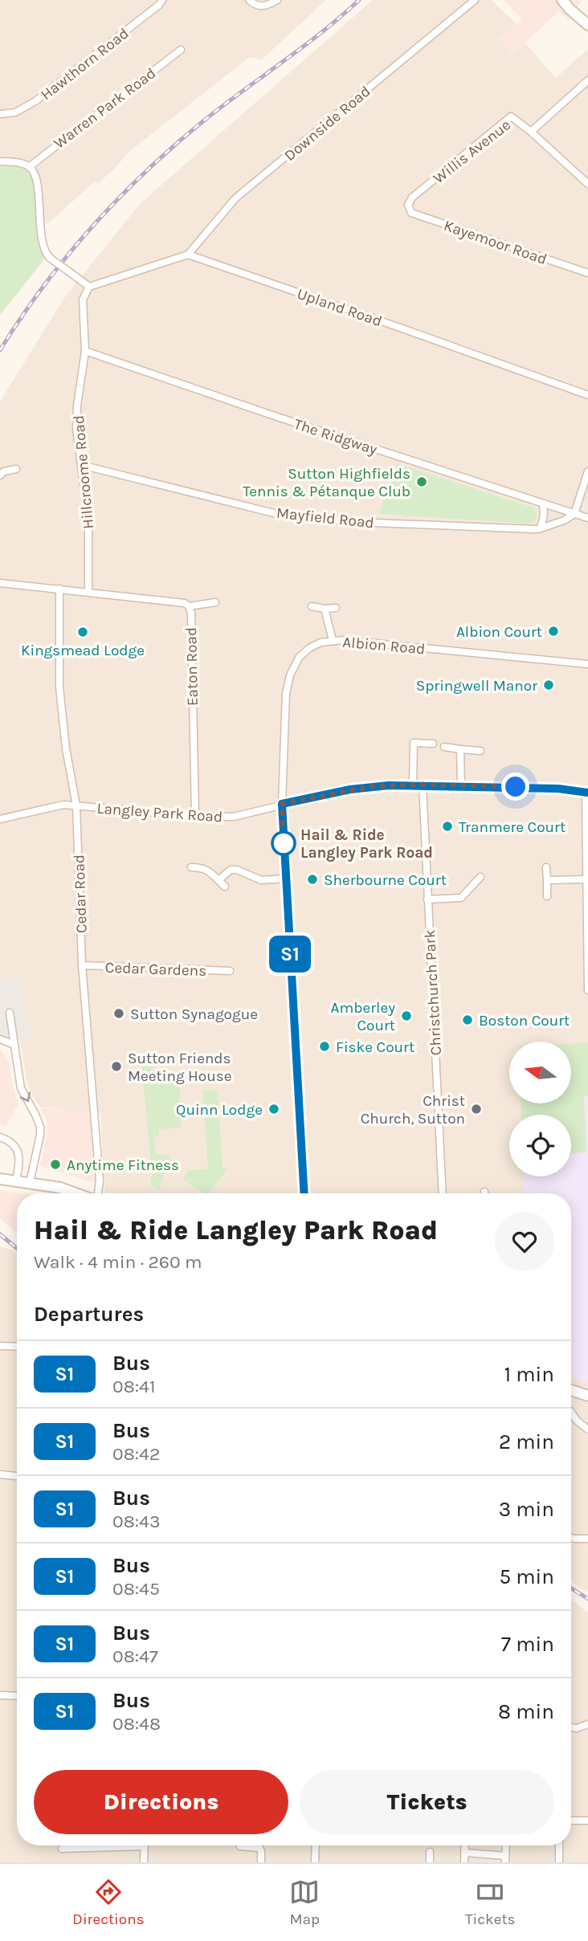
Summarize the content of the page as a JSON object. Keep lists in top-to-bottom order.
{
  "streets": {
    "street": [
      "Hawthorn Road",
      "Warren Park Road",
      "Downside Road",
      "Willis Avenue",
      "Kayemoor Road",
      "Upland Road",
      "The Ridgway",
      "Hillcroome Road",
      "Mayfield Road",
      "Albion Road",
      "Eaton Road",
      "Langley Park Road",
      "Cedar Road",
      "Cedar Gardens",
      "Christchurch Park"
    ]
  },
  "crossings": [
    ["Downside Road", "Upland Road"],
    ["Willis Avenue", "Kayemoor Road"],
    ["The Ridgway", "Hillcroome Road"],
    ["The Ridgway", "Mayfield Road"],
    ["Hillcroome Road", "Mayfield Road"],
    ["Hillcroome Road", "Eaton Road"],
    ["Albion Road", "Langley Park Road"],
    ["Eaton Road", "Langley Park Road"],
    ["Eaton Road", "Cedar Road"],
    ["Langley Park Road", "Cedar Road"],
    ["Langley Park Road", "Christchurch Park"],
    ["Cedar Road", "Cedar Gardens"]
  ],
  "places": [
    "Sutton Highfields Tennis & Pétanque Club",
    "Albion Court",
    "Kingsmead Lodge",
    "Springwell Manor",
    "Tranmere Court",
    "Hail & Ride Langley Park Road",
    "Sherbourne Court",
    "Sutton Synagogue",
    "Amberley Court",
    "Boston Court",
    "Fiske Court",
    "Sutton Friends Meeting House",
    "Quinn Lodge",
    "Christ Church, Sutton",
    "Anytime Fitness"
  ],
  "lines": ["bus line S1"],
  "north": "left",
  "page": {
    "on_map": "S1",
    "heading": [
      ["Hail & Ride Langley Park Road", "Walk · 4 min · 260 m"],
      "Departures"
    ],
    "list": [
      {
        "mark": "S1",
        "name": "Bus",
        "note": "08:41",
        "value": "1 min"
      },
      {
        "mark": "S1",
        "name": "Bus",
        "note": "08:42",
        "value": "2 min"
      },
      {
        "mark": "S1",
        "name": "Bus",
        "note": "08:43",
        "value": "3 min"
      },
      {
        "mark": "S1",
        "name": "Bus",
        "note": "08:45",
        "value": "5 min"
      },
      {
        "mark": "S1",
        "name": "Bus",
        "note": "08:47",
        "value": "7 min"
      },
      {
        "mark": "S1",
        "name": "Bus",
        "note": "08:48",
        "value": "8 min"
      }
    ],
    "buttons": ["Directions", "Tickets"],
    "tabs": ["Directions", "Map", "Tickets"]
  }
}
